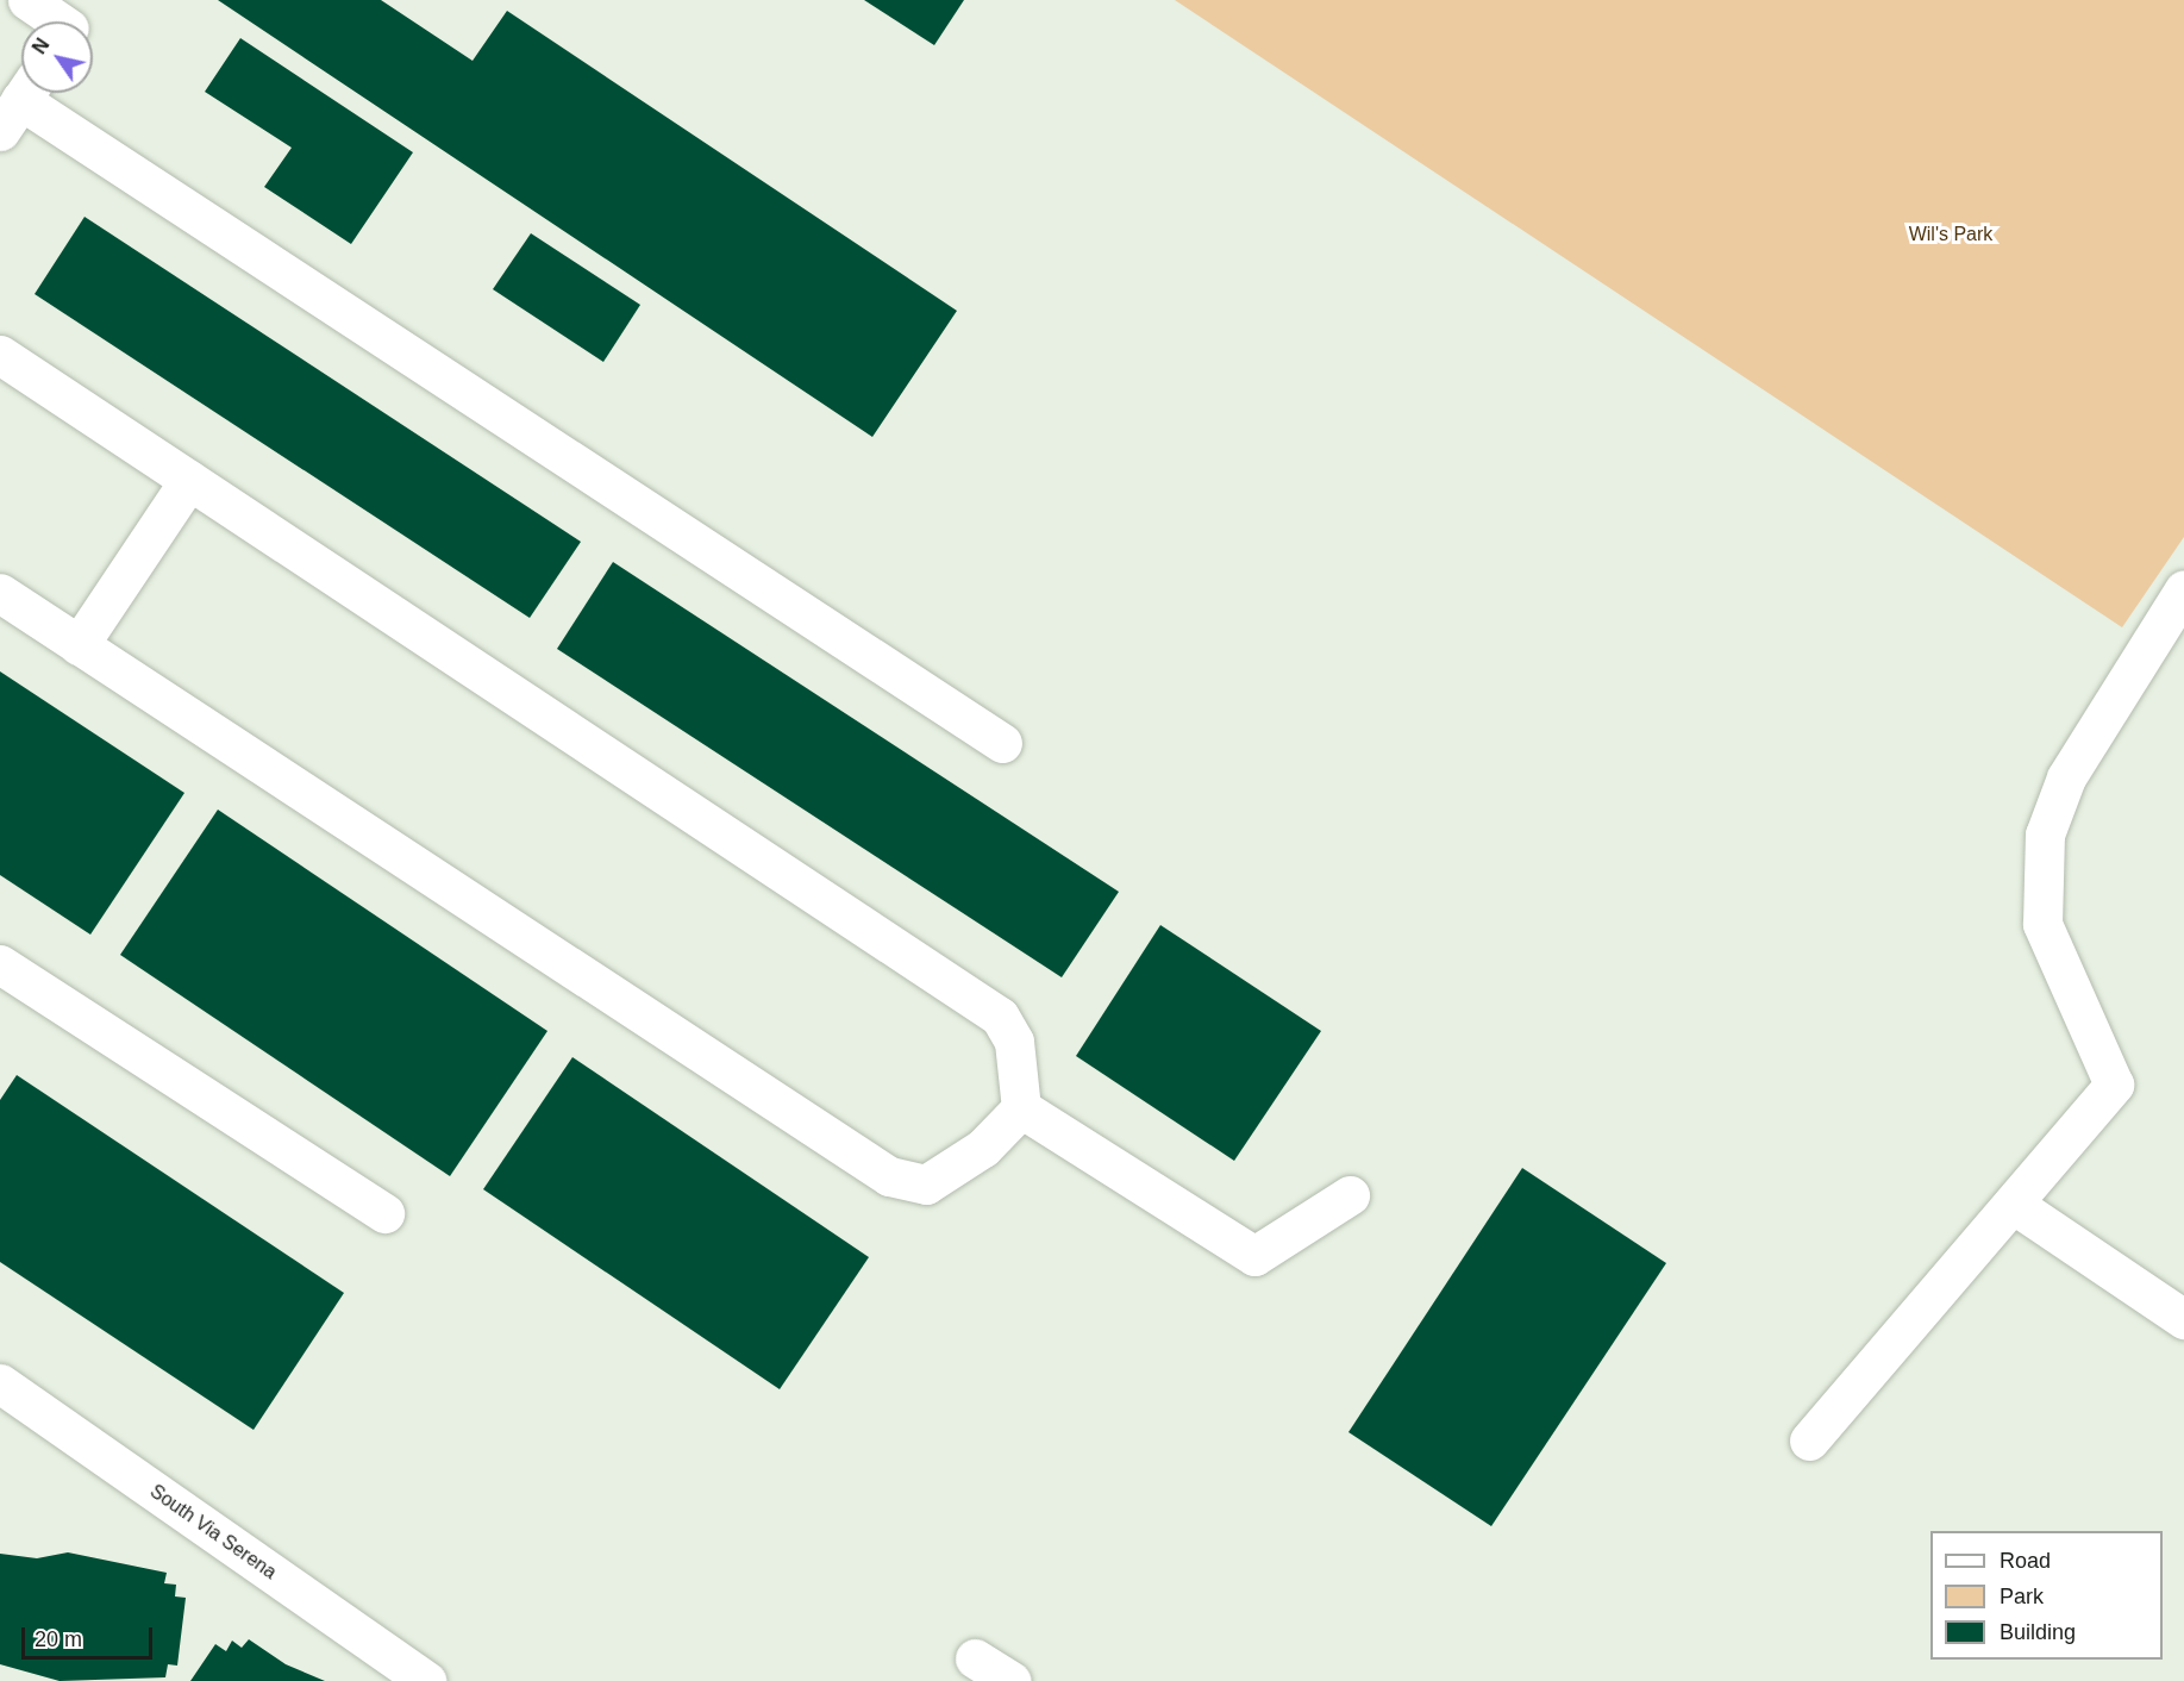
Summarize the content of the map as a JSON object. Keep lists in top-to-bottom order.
{
  "streets": {
    "street": ["South Via Serena"]
  },
  "parks": ["Wil's Park"],
  "legend": ["Road", "Park", "Building"],
  "scale_bar": "20 m",
  "north": "top left"
}
